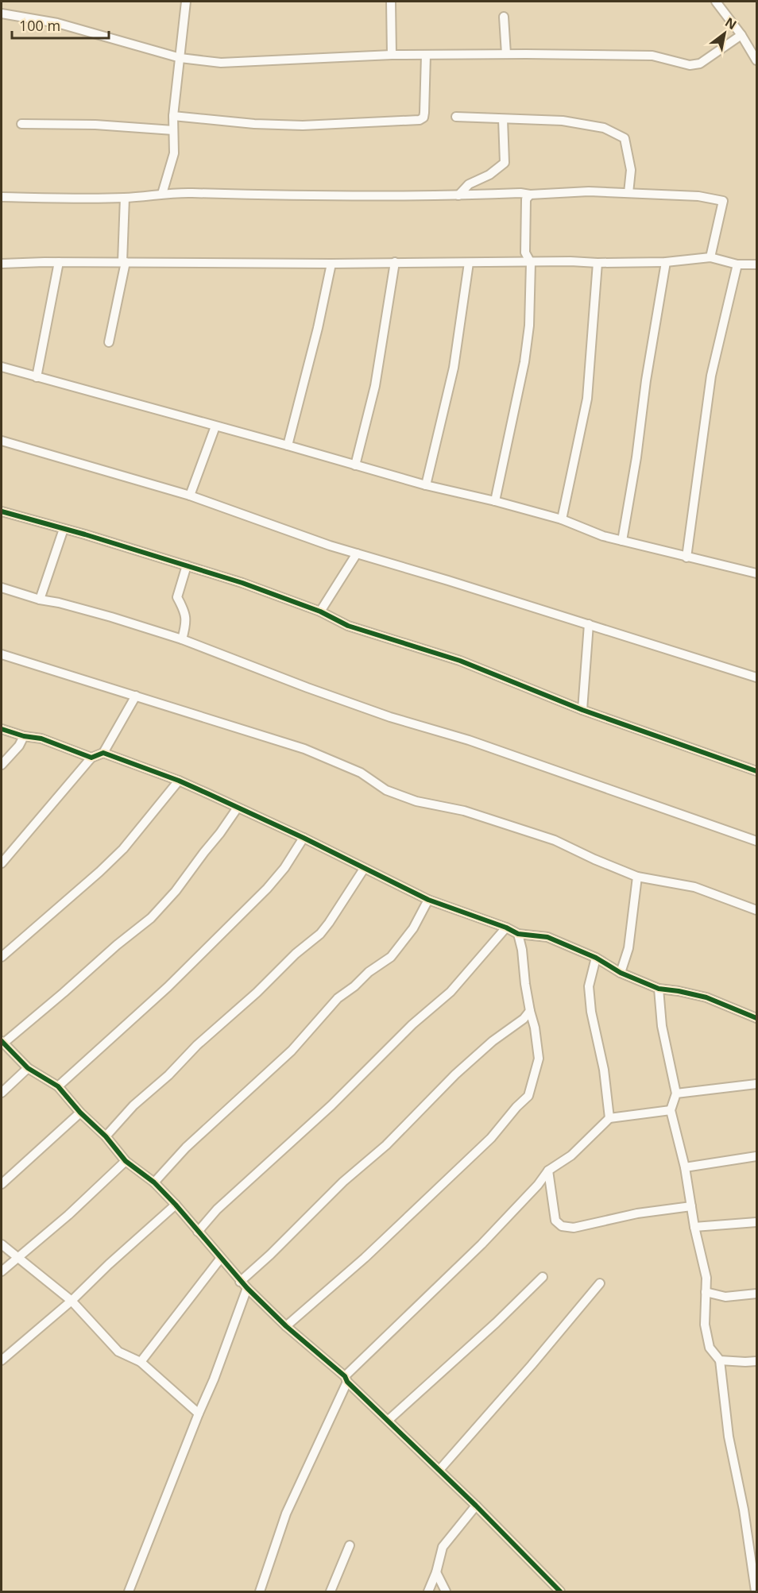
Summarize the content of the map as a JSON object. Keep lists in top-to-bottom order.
{
  "scale_bar": "100 m",
  "north": "top right"
}
